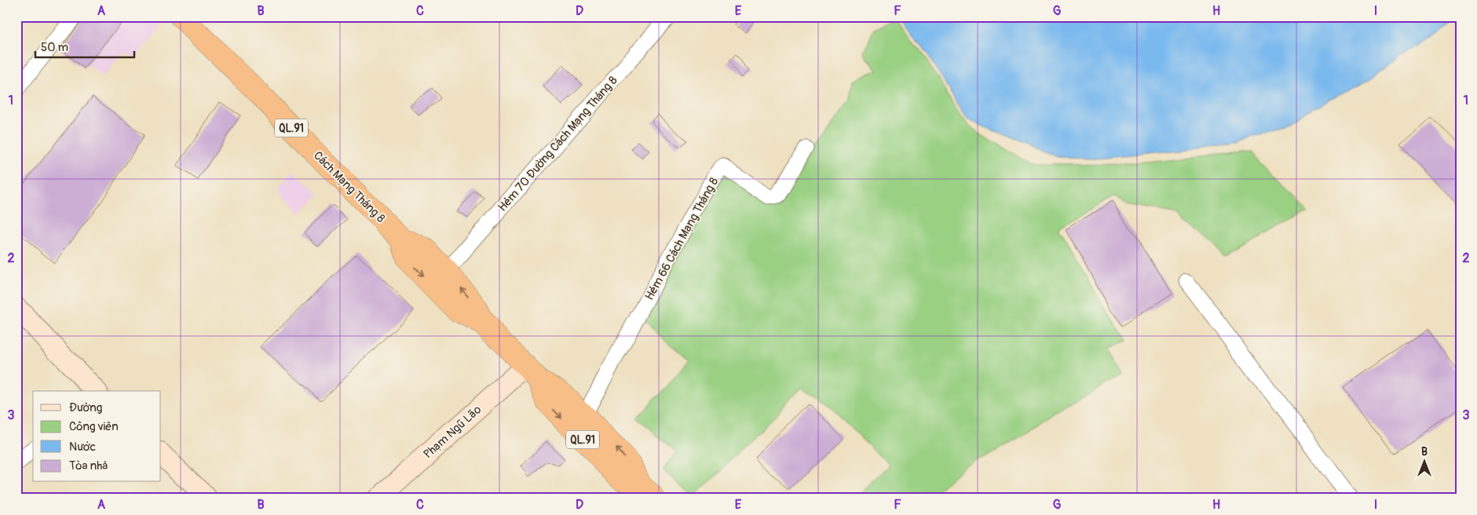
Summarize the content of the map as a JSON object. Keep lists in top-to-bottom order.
{
  "streets": {
    "highway": ["QL.91", "Cách Mạng Tháng 8"],
    "street": ["Hẻm 70 Đường Cách Mạng Tháng 8", "Hẻm 66 Cách Mạng Tháng 8", "Phạm Ngũ Lão"]
  },
  "crossings": [
    ["Hẻm 70 Đường Cách Mạng Tháng 8", "Cách Mạng Tháng 8"],
    ["Cách Mạng Tháng 8", "Hẻm 66 Cách Mạng Tháng 8"],
    ["Cách Mạng Tháng 8", "Phạm Ngũ Lão"]
  ],
  "legend": [
    "Đường",
    "Công viên",
    "Nước",
    "Tòa nhà"
  ],
  "scale_bar": "50 m",
  "north": "top",
  "grid": {
    "columns": [
      "A",
      "B",
      "C",
      "D",
      "E",
      "F",
      "G",
      "H",
      "I"
    ],
    "rows": ["1", "2", "3"]
  }
}
